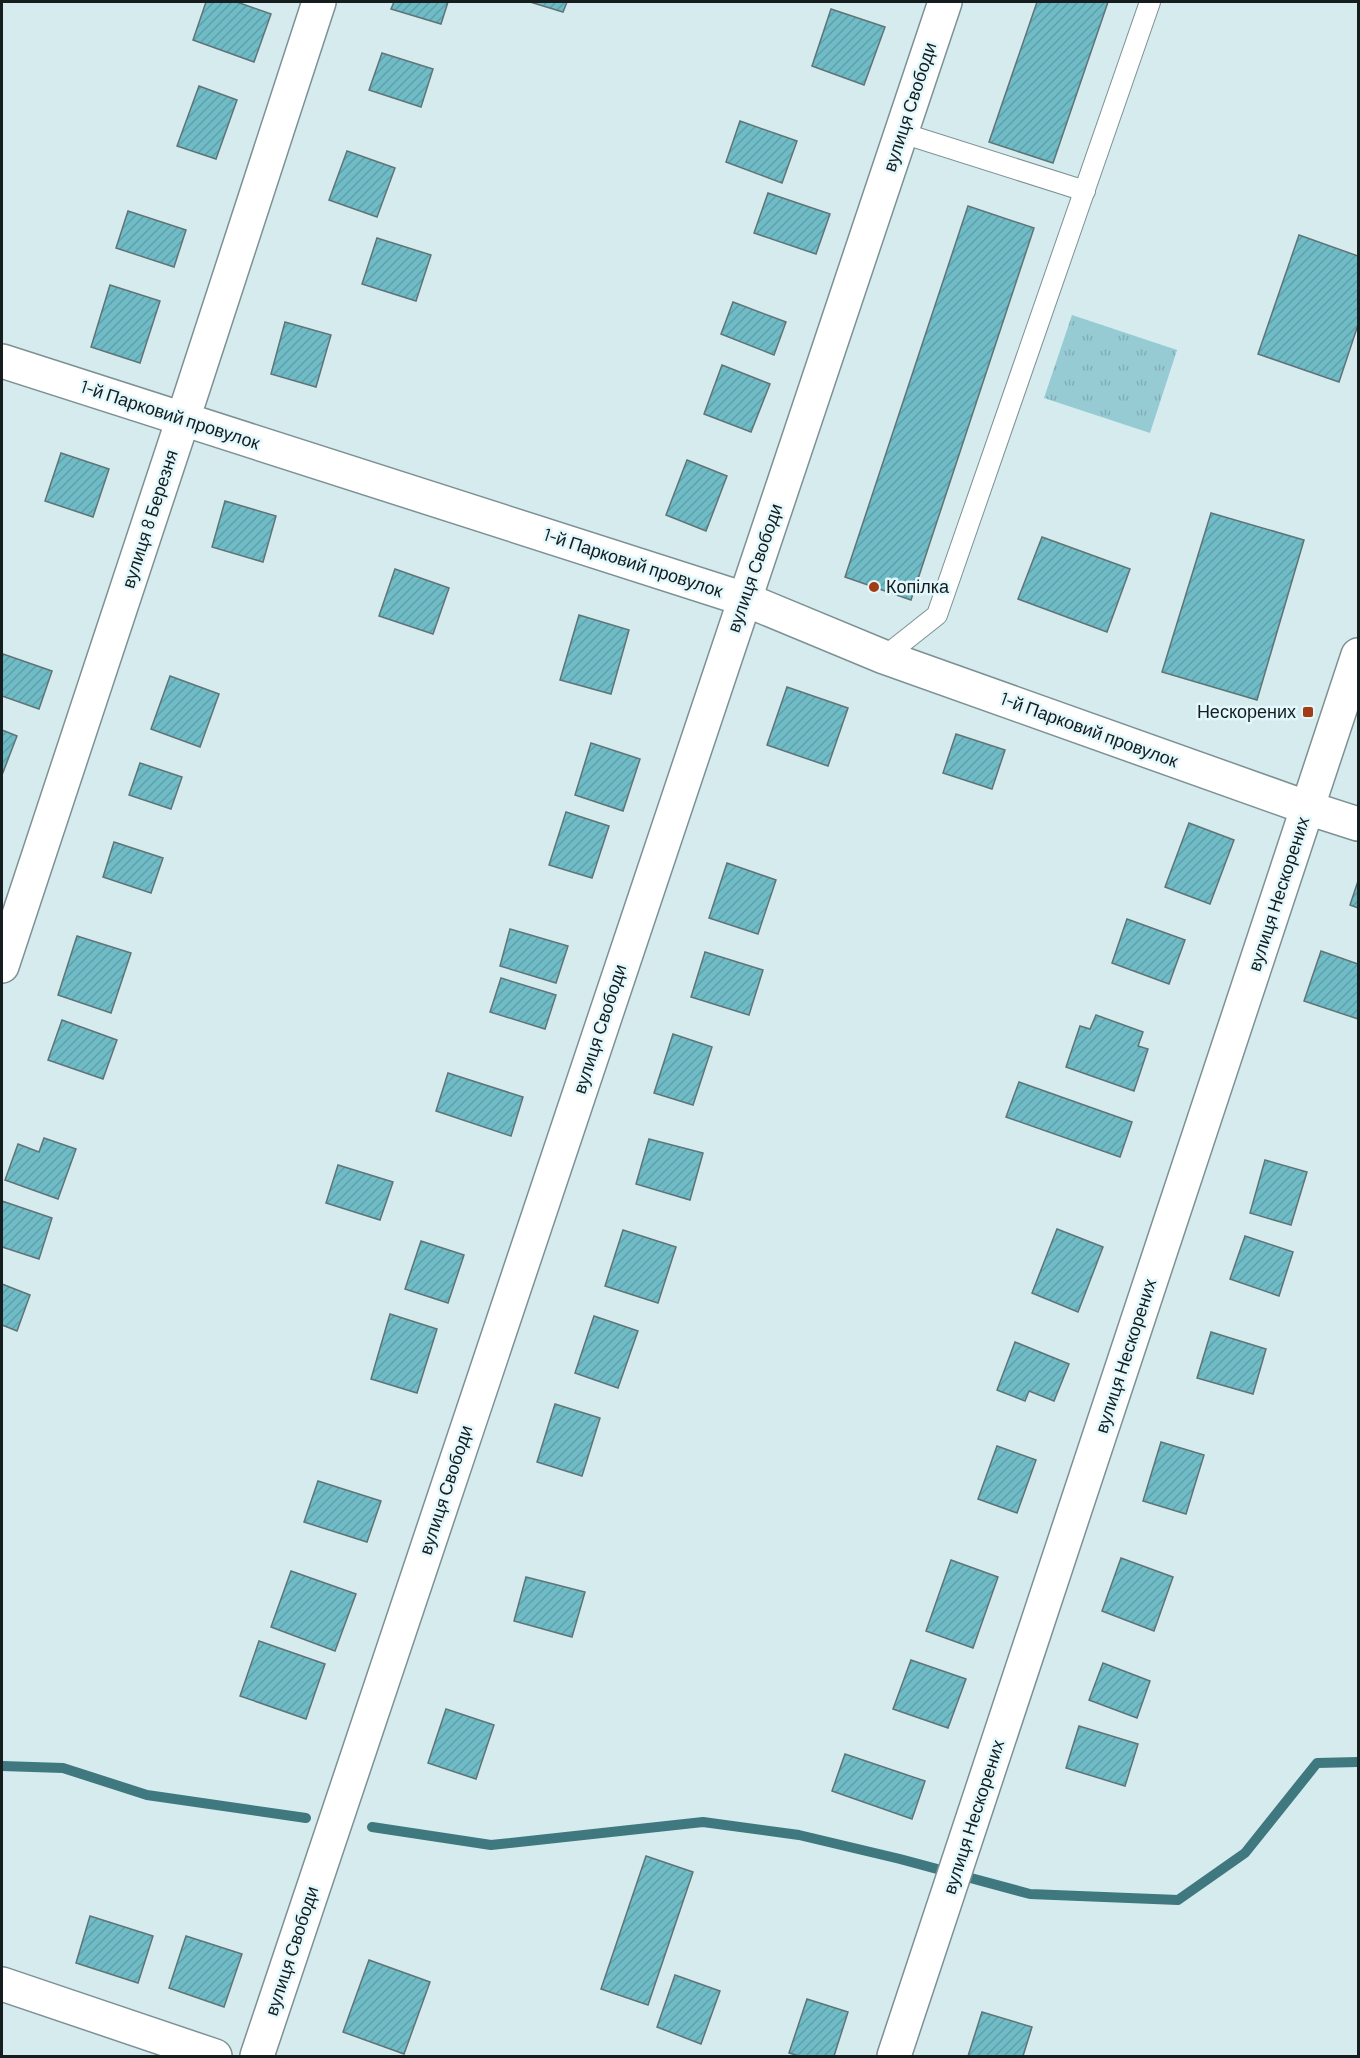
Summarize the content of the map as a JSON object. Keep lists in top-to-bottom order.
{
  "streets": {
    "street": [
      "вулиця Свободи",
      "1-й Парковий провулок",
      "вулиця 8 Березня",
      "вулиця Нескорених"
    ]
  },
  "crossings": [
    ["вулиця Свободи", "1-й Парковий провулок"],
    ["1-й Парковий провулок", "вулиця 8 Березня"],
    ["1-й Парковий провулок", "вулиця Нескорених"]
  ],
  "places": {
    "other": ["Копілка"],
    "transit": ["Нескорених"]
  }
}
